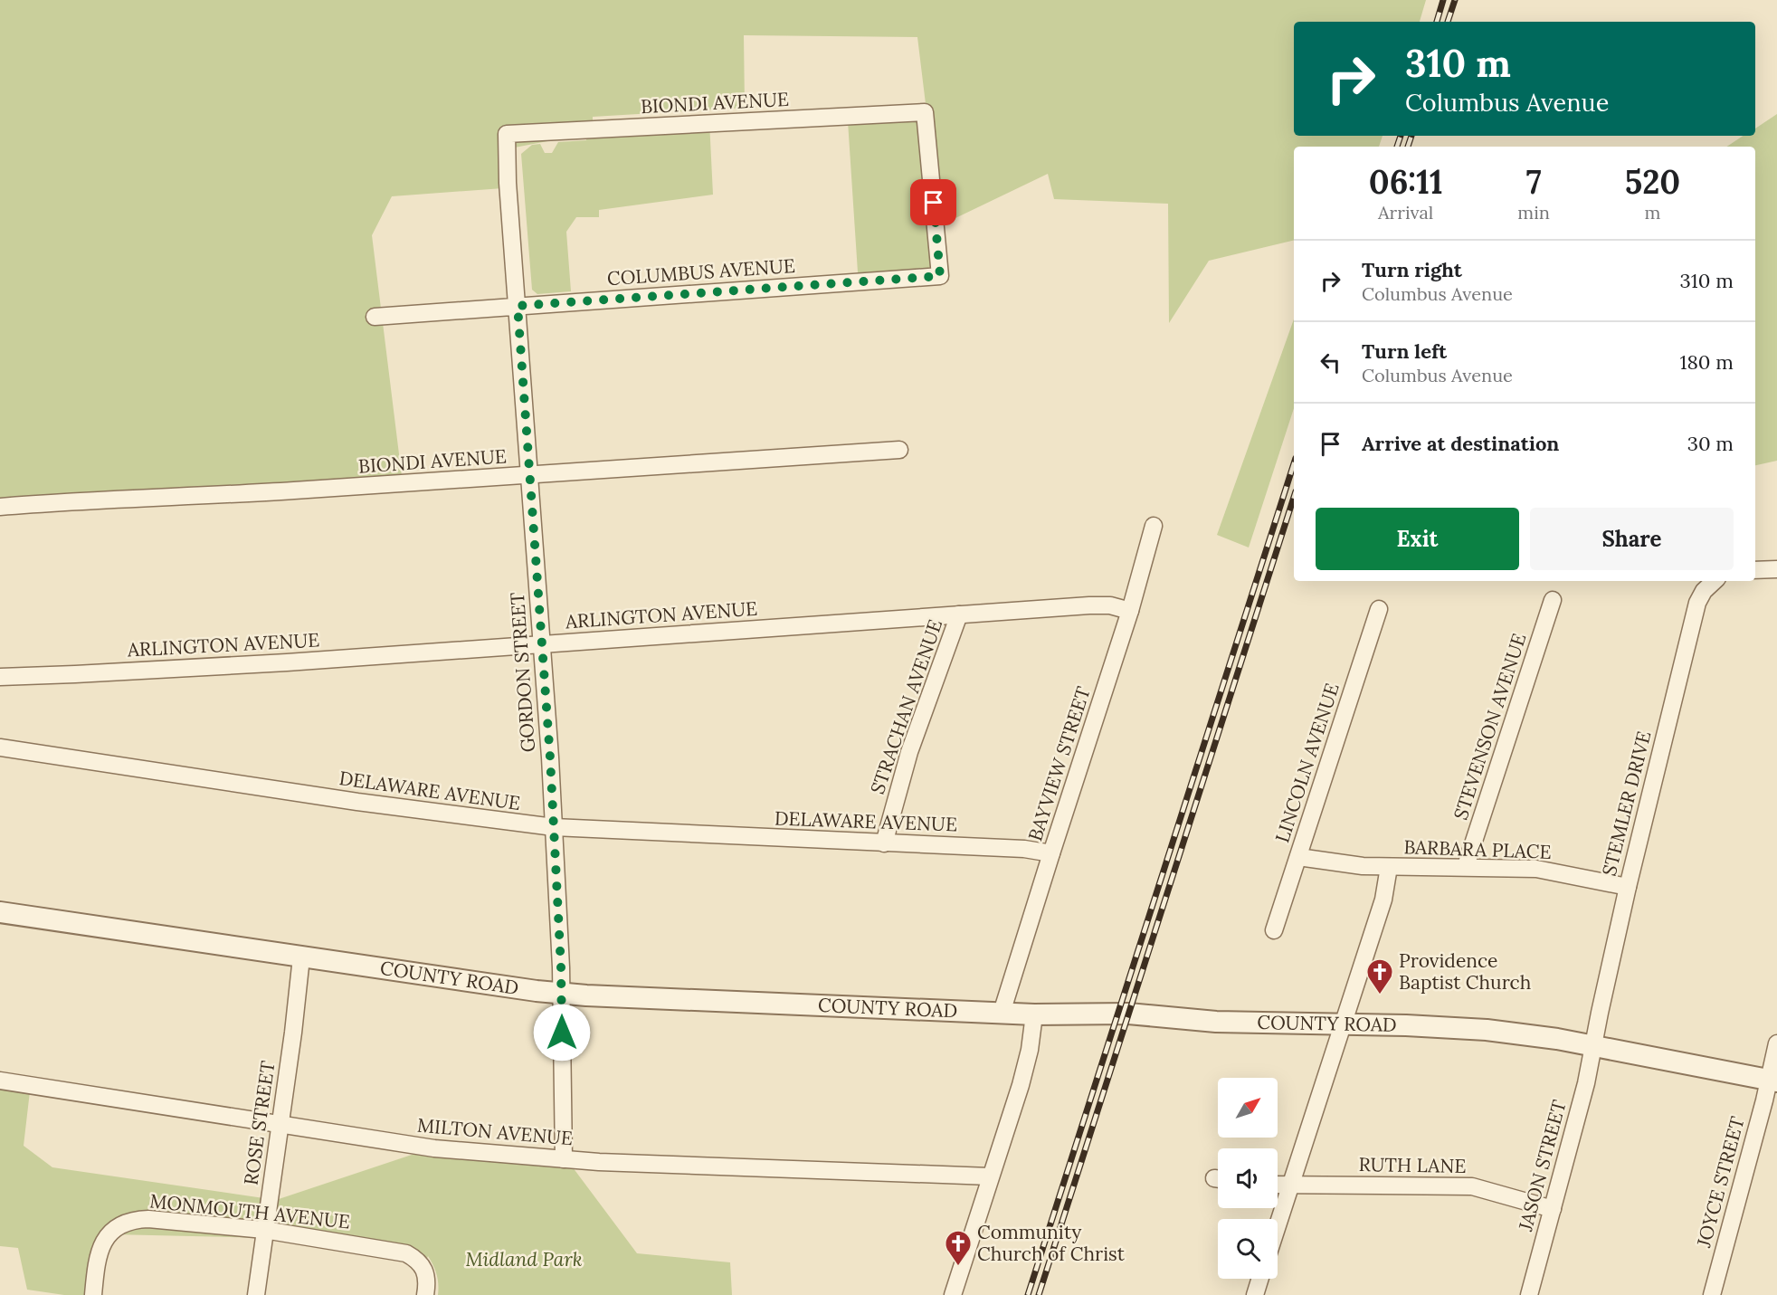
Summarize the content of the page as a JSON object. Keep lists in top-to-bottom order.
{
  "streets": {
    "street": [
      "BIONDI AVENUE",
      "COLUMBUS AVENUE",
      "ARLINGTON AVENUE",
      "GORDON STREET",
      "STRACHAN AVENUE",
      "STEVENSON AVENUE",
      "LINCOLN AVENUE",
      "BAYVIEW STREET",
      "DELAWARE AVENUE",
      "STEMLER DRIVE",
      "BARBARA PLACE",
      "COUNTY ROAD",
      "ROSE STREET",
      "MILTON AVENUE",
      "RUTH LANE",
      "JASON STREET",
      "JOYCE STREET",
      "MONMOUTH AVENUE"
    ]
  },
  "crossings": [
    ["BIONDI AVENUE", "COLUMBUS AVENUE"],
    ["BIONDI AVENUE", "GORDON STREET"],
    ["COLUMBUS AVENUE", "GORDON STREET"],
    ["ARLINGTON AVENUE", "GORDON STREET"],
    ["ARLINGTON AVENUE", "STRACHAN AVENUE"],
    ["ARLINGTON AVENUE", "BAYVIEW STREET"],
    ["GORDON STREET", "DELAWARE AVENUE"],
    ["GORDON STREET", "COUNTY ROAD"],
    ["GORDON STREET", "MILTON AVENUE"],
    ["STRACHAN AVENUE", "DELAWARE AVENUE"],
    ["STEVENSON AVENUE", "BARBARA PLACE"],
    ["LINCOLN AVENUE", "BARBARA PLACE"],
    ["BAYVIEW STREET", "DELAWARE AVENUE"],
    ["BAYVIEW STREET", "COUNTY ROAD"],
    ["STEMLER DRIVE", "BARBARA PLACE"],
    ["STEMLER DRIVE", "COUNTY ROAD"],
    ["STEMLER DRIVE", "JASON STREET"],
    ["COUNTY ROAD", "ROSE STREET"],
    ["COUNTY ROAD", "JASON STREET"],
    ["COUNTY ROAD", "JOYCE STREET"],
    ["ROSE STREET", "MILTON AVENUE"],
    ["ROSE STREET", "MONMOUTH AVENUE"],
    ["RUTH LANE", "JASON STREET"]
  ],
  "parks": ["Midland Park"],
  "places": {
    "church": ["Providence Baptist Church", "Community Church of Christ"]
  },
  "north": "top right",
  "page": {
    "turn": ["310 m", "Columbus Avenue"],
    "eta": [
      "06:11",
      "Arrival",
      "7",
      "min",
      "520",
      "m"
    ],
    "list": [
      {
        "name": "Turn right",
        "note": "Columbus Avenue",
        "value": "310 m"
      },
      {
        "name": "Turn left",
        "note": "Columbus Avenue",
        "value": "180 m"
      },
      {
        "name": "Arrive at destination",
        "value": "30 m"
      }
    ],
    "buttons": ["Exit", "Share"]
  }
}
